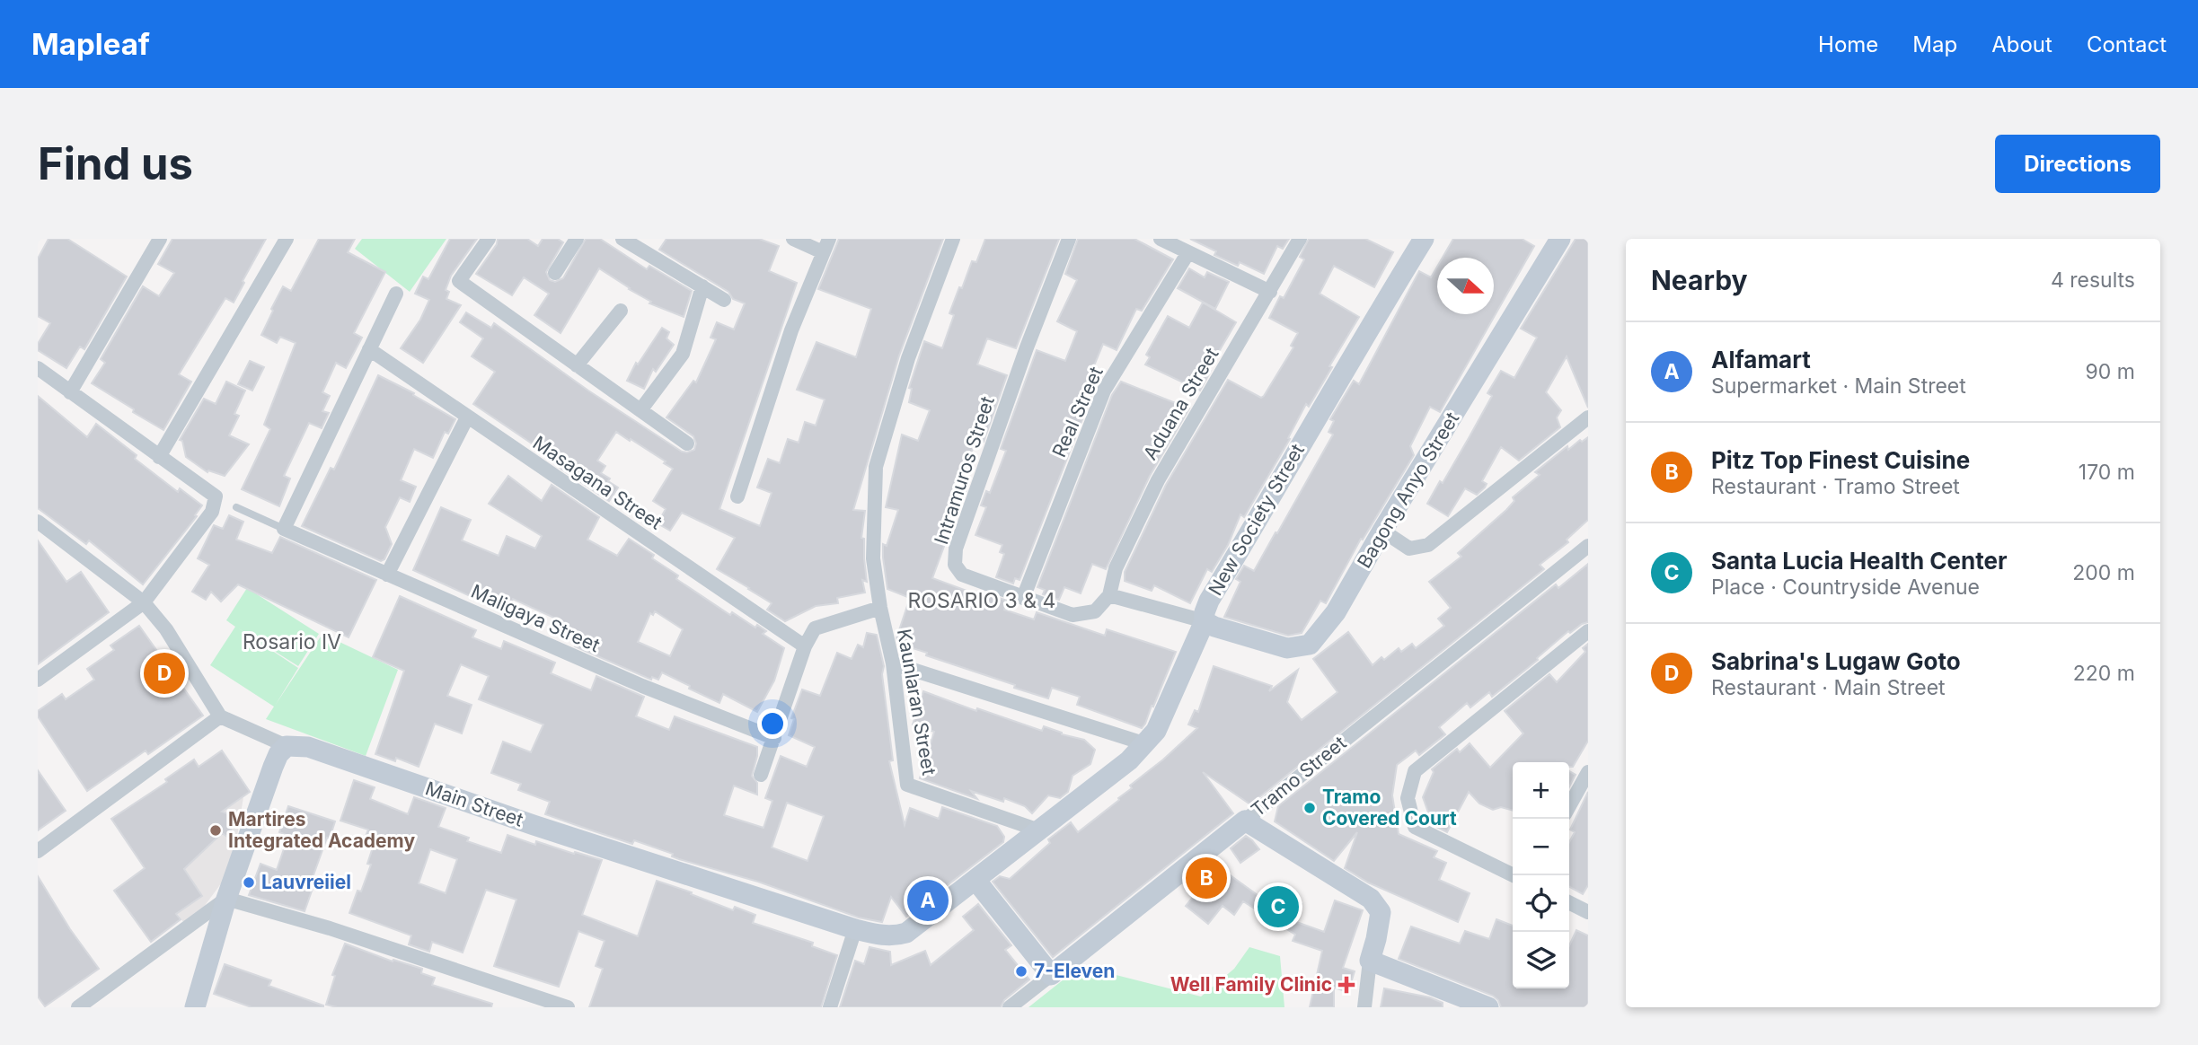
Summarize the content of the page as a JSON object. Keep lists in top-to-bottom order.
{
  "streets": {
    "street": [
      "Aduana Street",
      "Real Street",
      "Intramuros Street",
      "Masagana Street",
      "Bagong Anyo Street",
      "New Society Street",
      "Maligaya Street",
      "Kaunlaran Street",
      "Tramo Street",
      "Main Street"
    ]
  },
  "crossings": [
    ["Aduana Street", "Intramuros Street"],
    ["Real Street", "Intramuros Street"],
    ["Bagong Anyo Street", "New Society Street"],
    ["New Society Street", "Kaunlaran Street"],
    ["New Society Street", "Main Street"]
  ],
  "districts": ["ROSARIO 3 & 4", "Rosario Ⅳ"],
  "places": {
    "other": [
      "Tramo Covered Court",
      "Martires Integrated Academy",
      "Lauvreiiel",
      "7-Eleven"
    ],
    "health": ["Well Family Clinic"]
  },
  "north": "right",
  "page": {
    "header": "Mapleaf",
    "nav": [
      "Home",
      "Map",
      "About",
      "Contact"
    ],
    "buttons": "Directions",
    "title": "Find us",
    "heading": ["Nearby", "4 results"],
    "list": [
      {
        "mark": "A",
        "name": "Alfamart",
        "note": "Supermarket · Main Street",
        "value": "90 m"
      },
      {
        "mark": "B",
        "name": "Pitz Top Finest Cuisine",
        "note": "Restaurant · Tramo Street",
        "value": "170 m"
      },
      {
        "mark": "C",
        "name": "Santa Lucia Health Center",
        "note": "Place · Countryside Avenue",
        "value": "200 m"
      },
      {
        "mark": "D",
        "name": "Sabrina's Lugaw Goto",
        "note": "Restaurant · Main Street",
        "value": "220 m"
      }
    ],
    "pins": [
      "D",
      "B",
      "A",
      "C"
    ],
    "map_buttons": ["+", "−"]
  }
}
